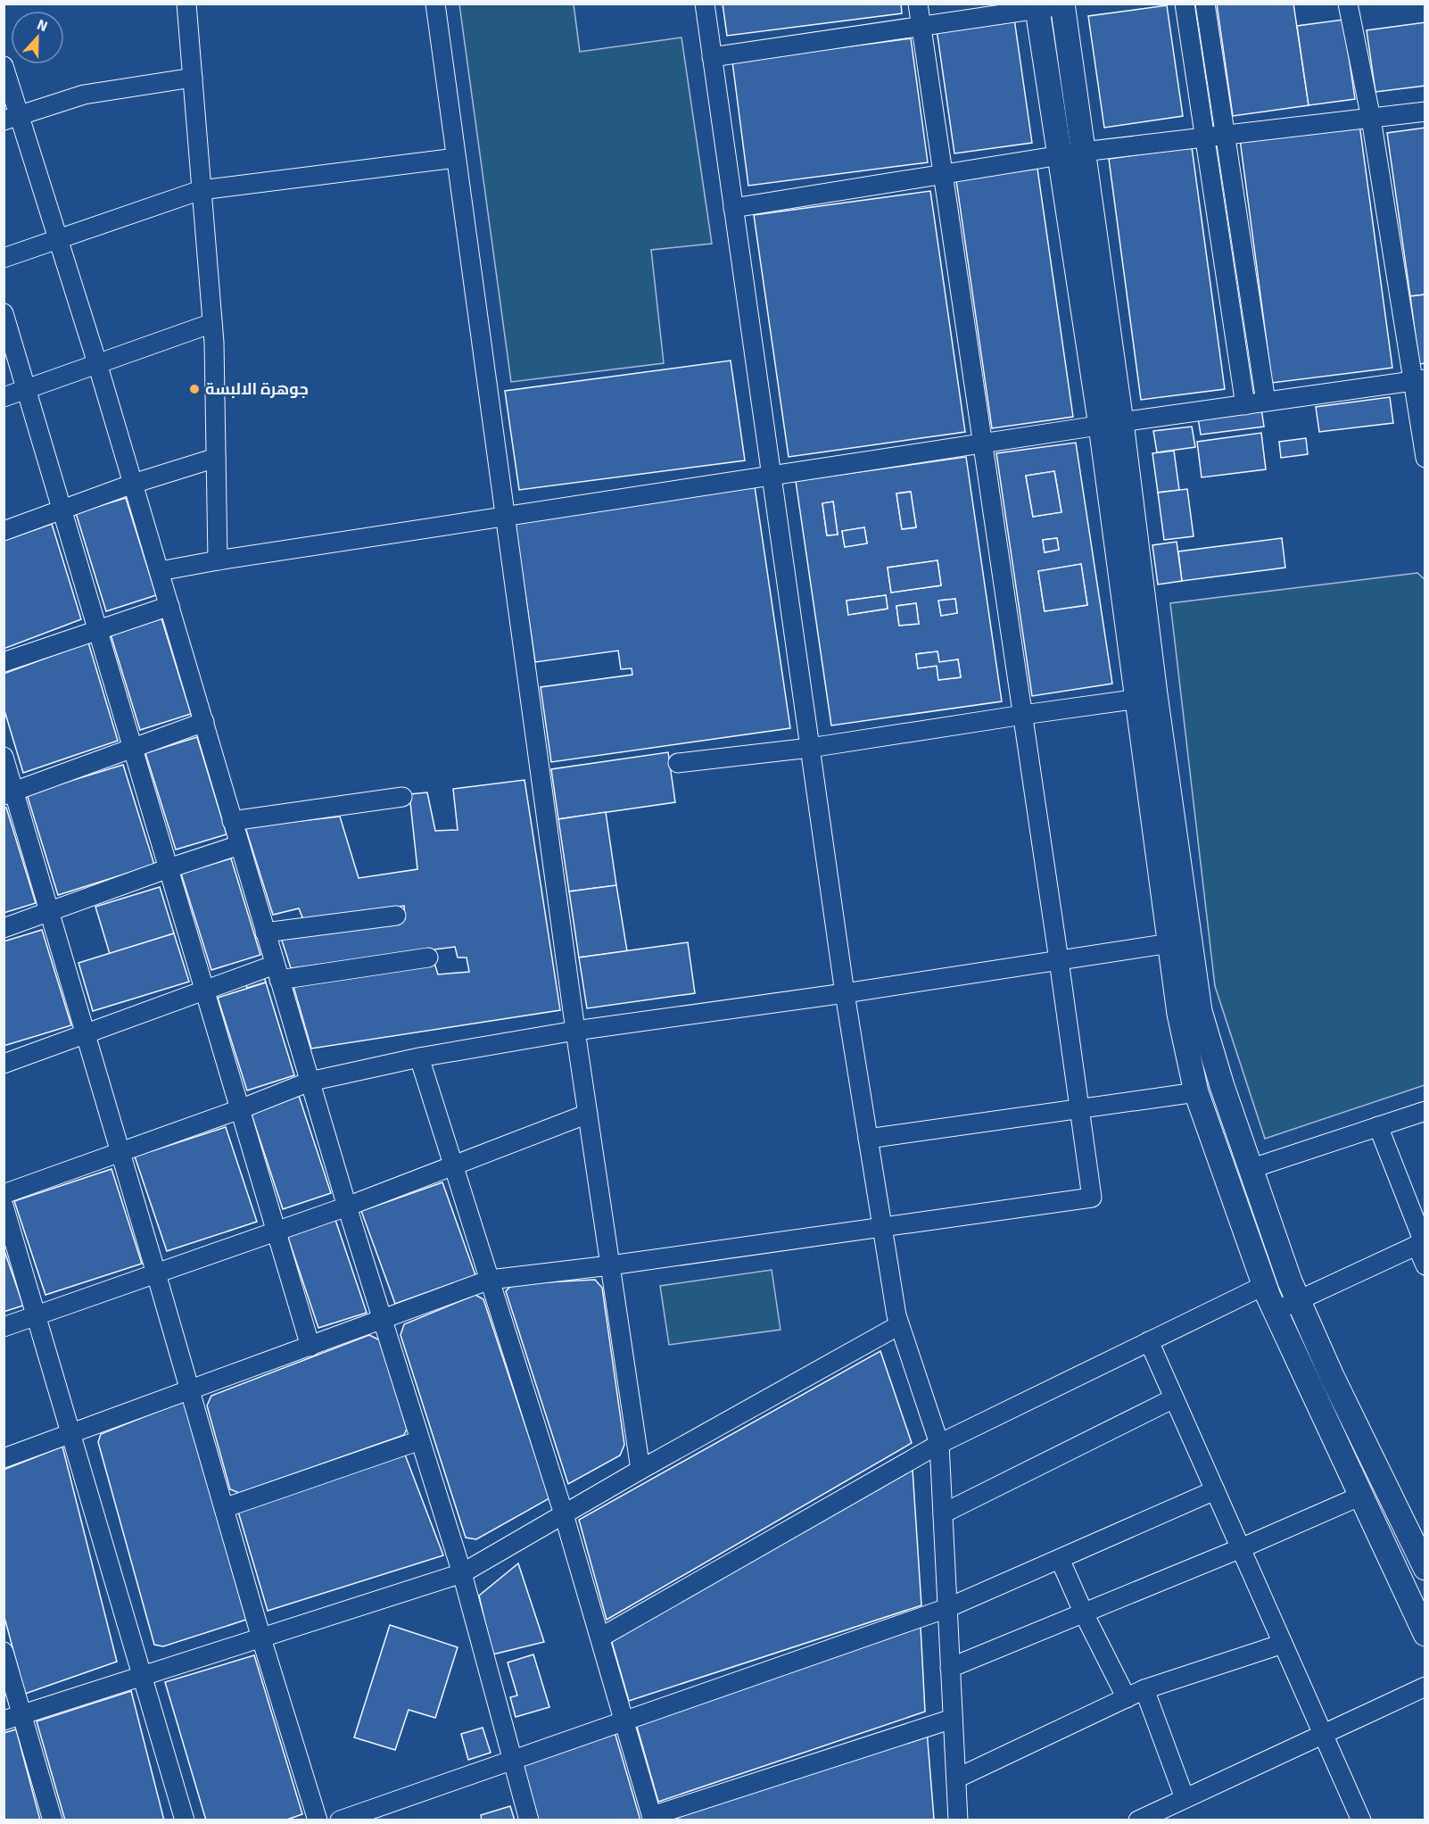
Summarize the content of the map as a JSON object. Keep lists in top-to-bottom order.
{
  "places": ["جوهرة الالبسة"],
  "north": "top"
}
